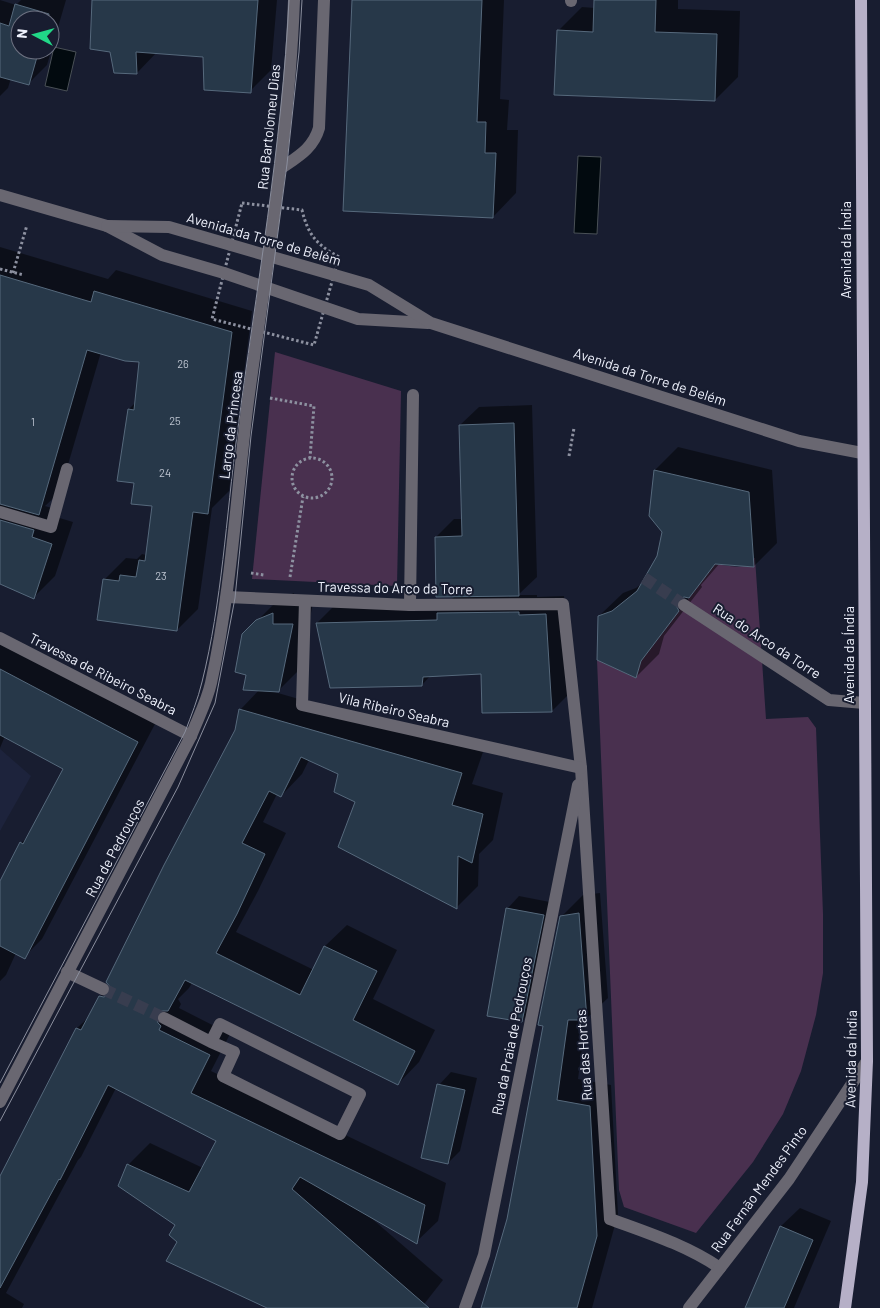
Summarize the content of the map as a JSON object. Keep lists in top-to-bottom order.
{
  "streets": {
    "main road": ["Avenida da Índia"],
    "street": [
      "Rua Bartolomeu Dias",
      "Avenida da Torre de Belém",
      "Largo da Princesa",
      "Travessa do Arco da Torre",
      "Rua do Arco da Torre",
      "Travessa de Ribeiro Seabra",
      "Vila Ribeiro Seabra",
      "Rua de Pedrouços",
      "Rua da Praia de Pedrouços",
      "Rua das Hortas",
      "Rua Fernão Mendes Pinto"
    ]
  },
  "crossings": [
    ["Rua Bartolomeu Dias", "Avenida da Torre de Belém"],
    ["Rua Bartolomeu Dias", "Largo da Princesa"],
    ["Avenida da Torre de Belém", "Avenida da Índia"],
    ["Avenida da Torre de Belém", "Largo da Princesa"],
    ["Avenida da Índia", "Rua do Arco da Torre"],
    ["Avenida da Índia", "Rua Fernão Mendes Pinto"],
    ["Largo da Princesa", "Travessa do Arco da Torre"],
    ["Largo da Princesa", "Rua de Pedrouços"],
    ["Travessa do Arco da Torre", "Vila Ribeiro Seabra"],
    ["Travessa do Arco da Torre", "Rua de Pedrouços"],
    ["Travessa do Arco da Torre", "Rua da Praia de Pedrouços"],
    ["Travessa do Arco da Torre", "Rua das Hortas"],
    ["Travessa de Ribeiro Seabra", "Rua de Pedrouços"],
    ["Vila Ribeiro Seabra", "Rua da Praia de Pedrouços"],
    ["Vila Ribeiro Seabra", "Rua das Hortas"],
    ["Rua da Praia de Pedrouços", "Rua das Hortas"],
    ["Rua das Hortas", "Rua Fernão Mendes Pinto"]
  ],
  "house_numbers": [
    "26",
    "25",
    "1",
    "24",
    "23"
  ],
  "north": "left"
}
